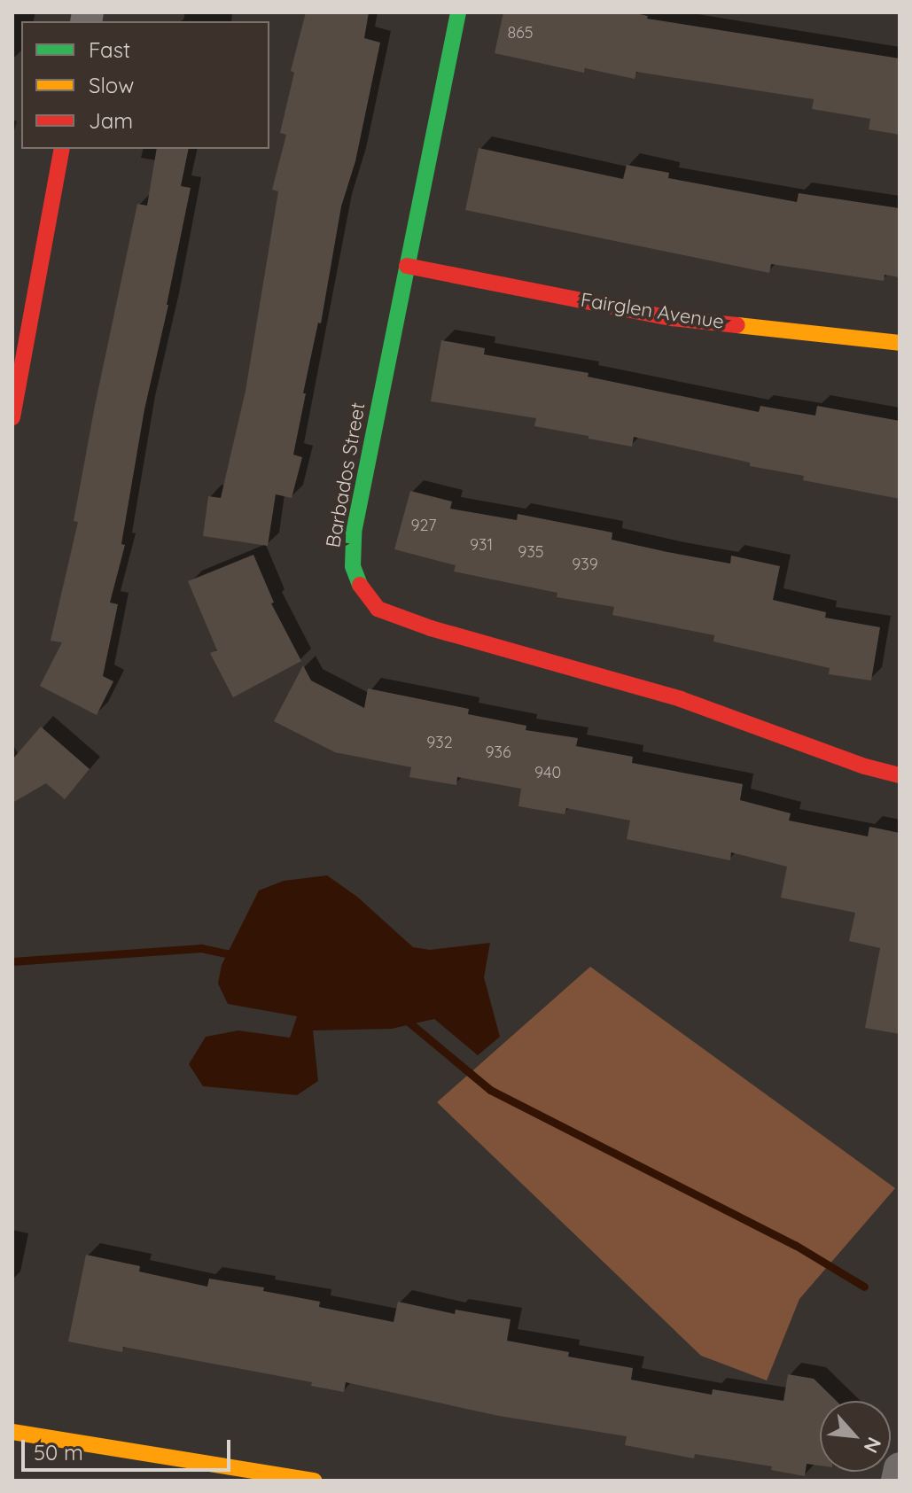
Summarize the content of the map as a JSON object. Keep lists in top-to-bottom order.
{
  "streets": {
    "street": ["Fairglen Avenue", "Barbados Street"]
  },
  "crossings": [
    ["Fairglen Avenue", "Barbados Street"]
  ],
  "house_numbers": [
    "865",
    "927",
    "931",
    "935",
    "939",
    "932",
    "936",
    "940"
  ],
  "legend": ["Fast", "Slow", "Jam"],
  "scale_bar": "50 m",
  "north": "bottom right"
}
